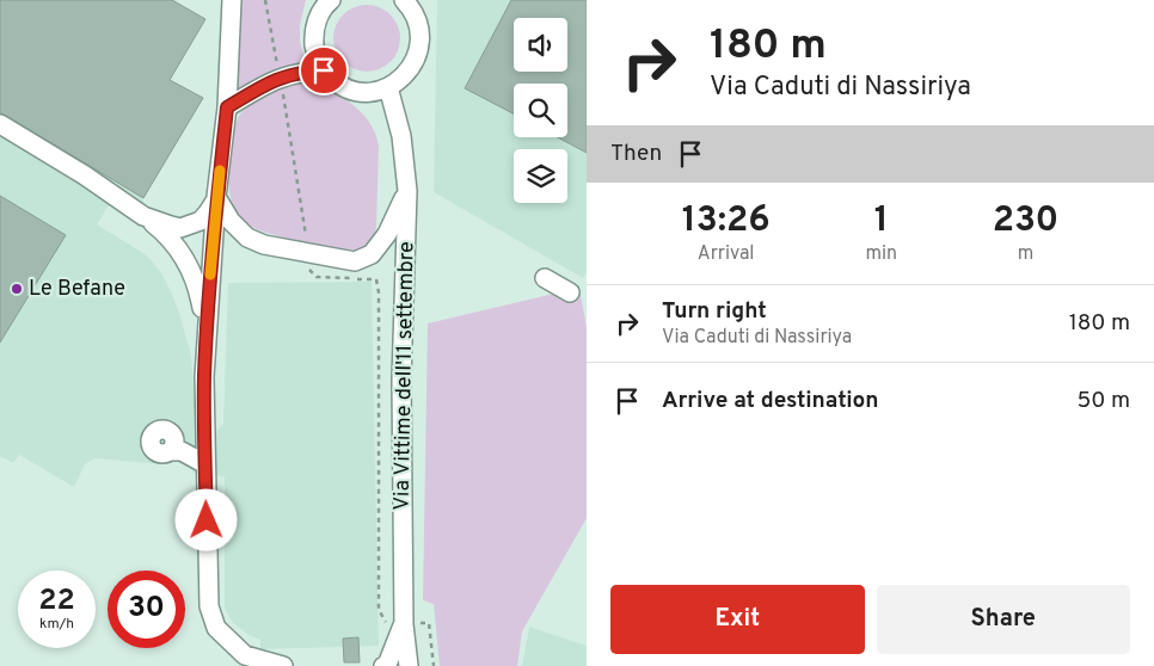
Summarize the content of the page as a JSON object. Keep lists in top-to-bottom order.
{
  "streets": {
    "street": ["Via Vittime dell'11 settembre"]
  },
  "places": ["Le Befane"],
  "page": {
    "turn": ["180 m", "Via Caduti di Nassiriya"],
    "then": "Then",
    "eta": [
      "13:26",
      "Arrival",
      "1",
      "min",
      "230",
      "m"
    ],
    "list": [
      {
        "name": "Turn right",
        "note": "Via Caduti di Nassiriya",
        "value": "180 m"
      },
      {
        "name": "Arrive at destination",
        "value": "50 m"
      }
    ],
    "speed": "22 km/h",
    "limit": "30",
    "buttons": ["Exit", "Share"]
  }
}
